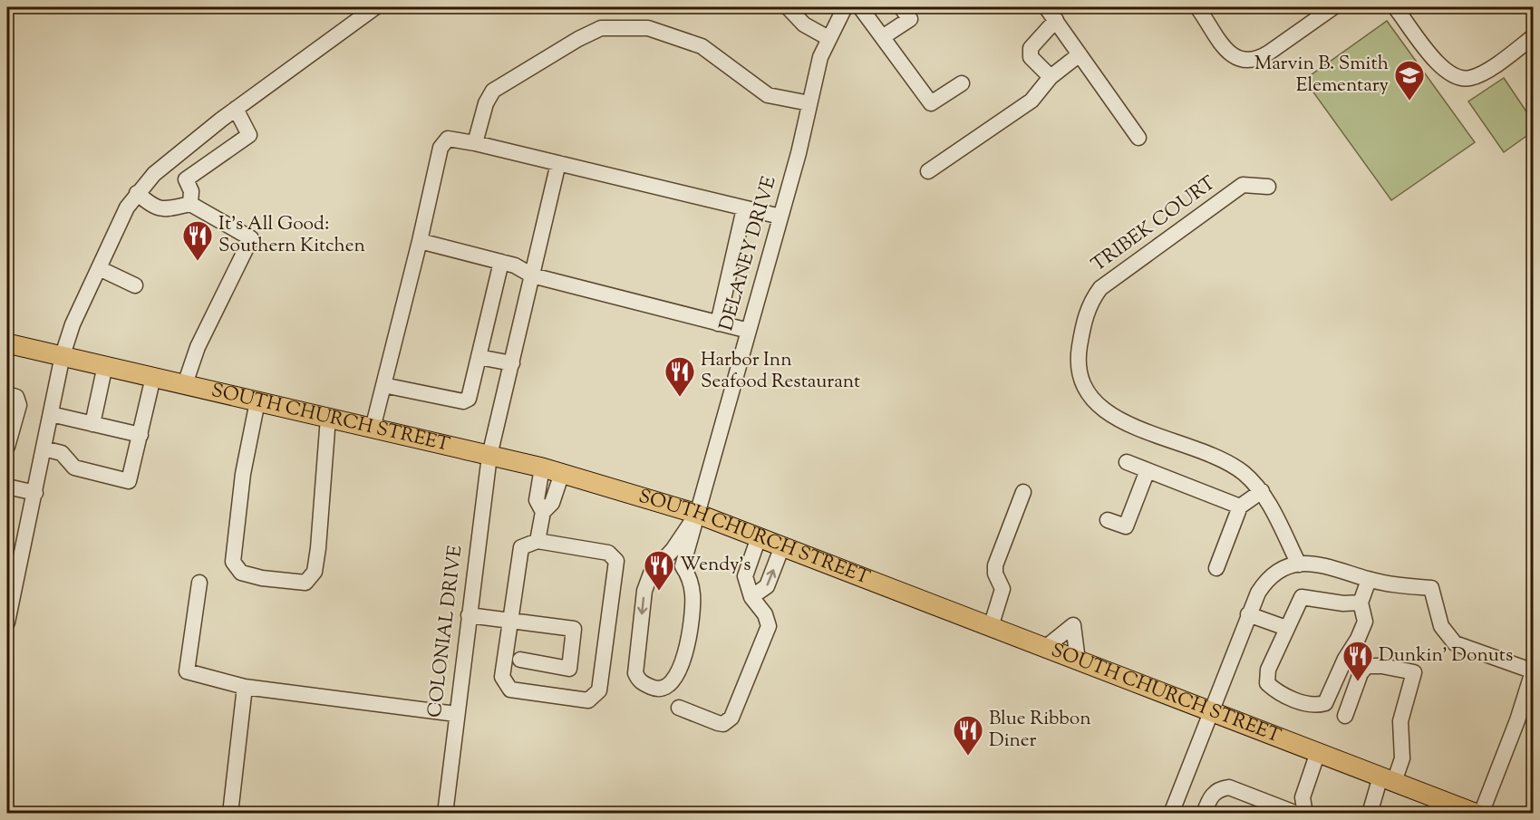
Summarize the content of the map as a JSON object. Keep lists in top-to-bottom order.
{
  "streets": {
    "main road": ["SOUTH CHURCH STREET"],
    "street": ["TRIBEK COURT", "DELANEY DRIVE", "COLONIAL DRIVE"]
  },
  "crossings": [
    ["DELANEY DRIVE", "SOUTH CHURCH STREET"],
    ["SOUTH CHURCH STREET", "COLONIAL DRIVE"]
  ],
  "places": {
    "school or university": ["Marvin B. Smith Elementary"],
    "restaurant": [
      "It's All Good: Southern Kitchen",
      "Harbor Inn Seafood Restaurant",
      "Wendy's",
      "Dunkin' Donuts",
      "Blue Ribbon Diner"
    ]
  }
}
